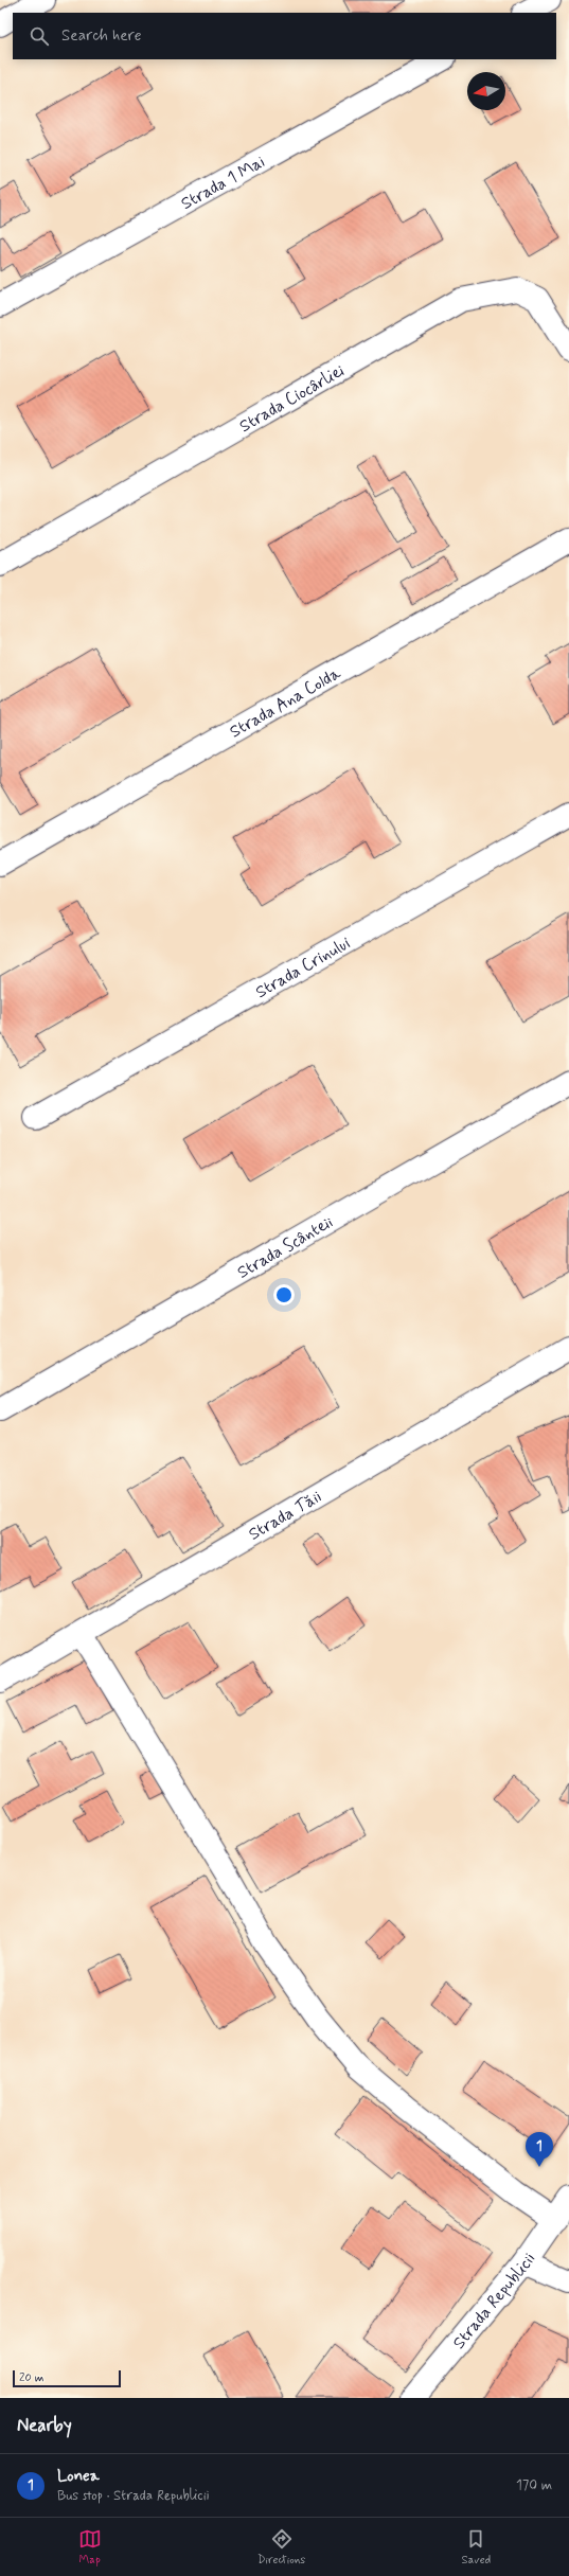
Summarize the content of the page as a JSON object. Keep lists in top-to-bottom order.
{
  "streets": {
    "street": [
      "Strada 1 Mai",
      "Strada Ciocârliei",
      "Strada Ana Colda",
      "Strada Crinului",
      "Strada Scânteii",
      "Strada Tăii",
      "Strada Republicii"
    ]
  },
  "scale_bar": "20 m",
  "north": "left",
  "page": {
    "search": "Search here",
    "pins": "1",
    "scale": "20 m",
    "heading": "Nearby",
    "list": [
      {
        "mark": "1",
        "name": "Lonea",
        "note": "Bus stop · Strada Republicii",
        "value": "170 m"
      }
    ],
    "nav": ["Map", "Directions", "Saved"]
  }
}
